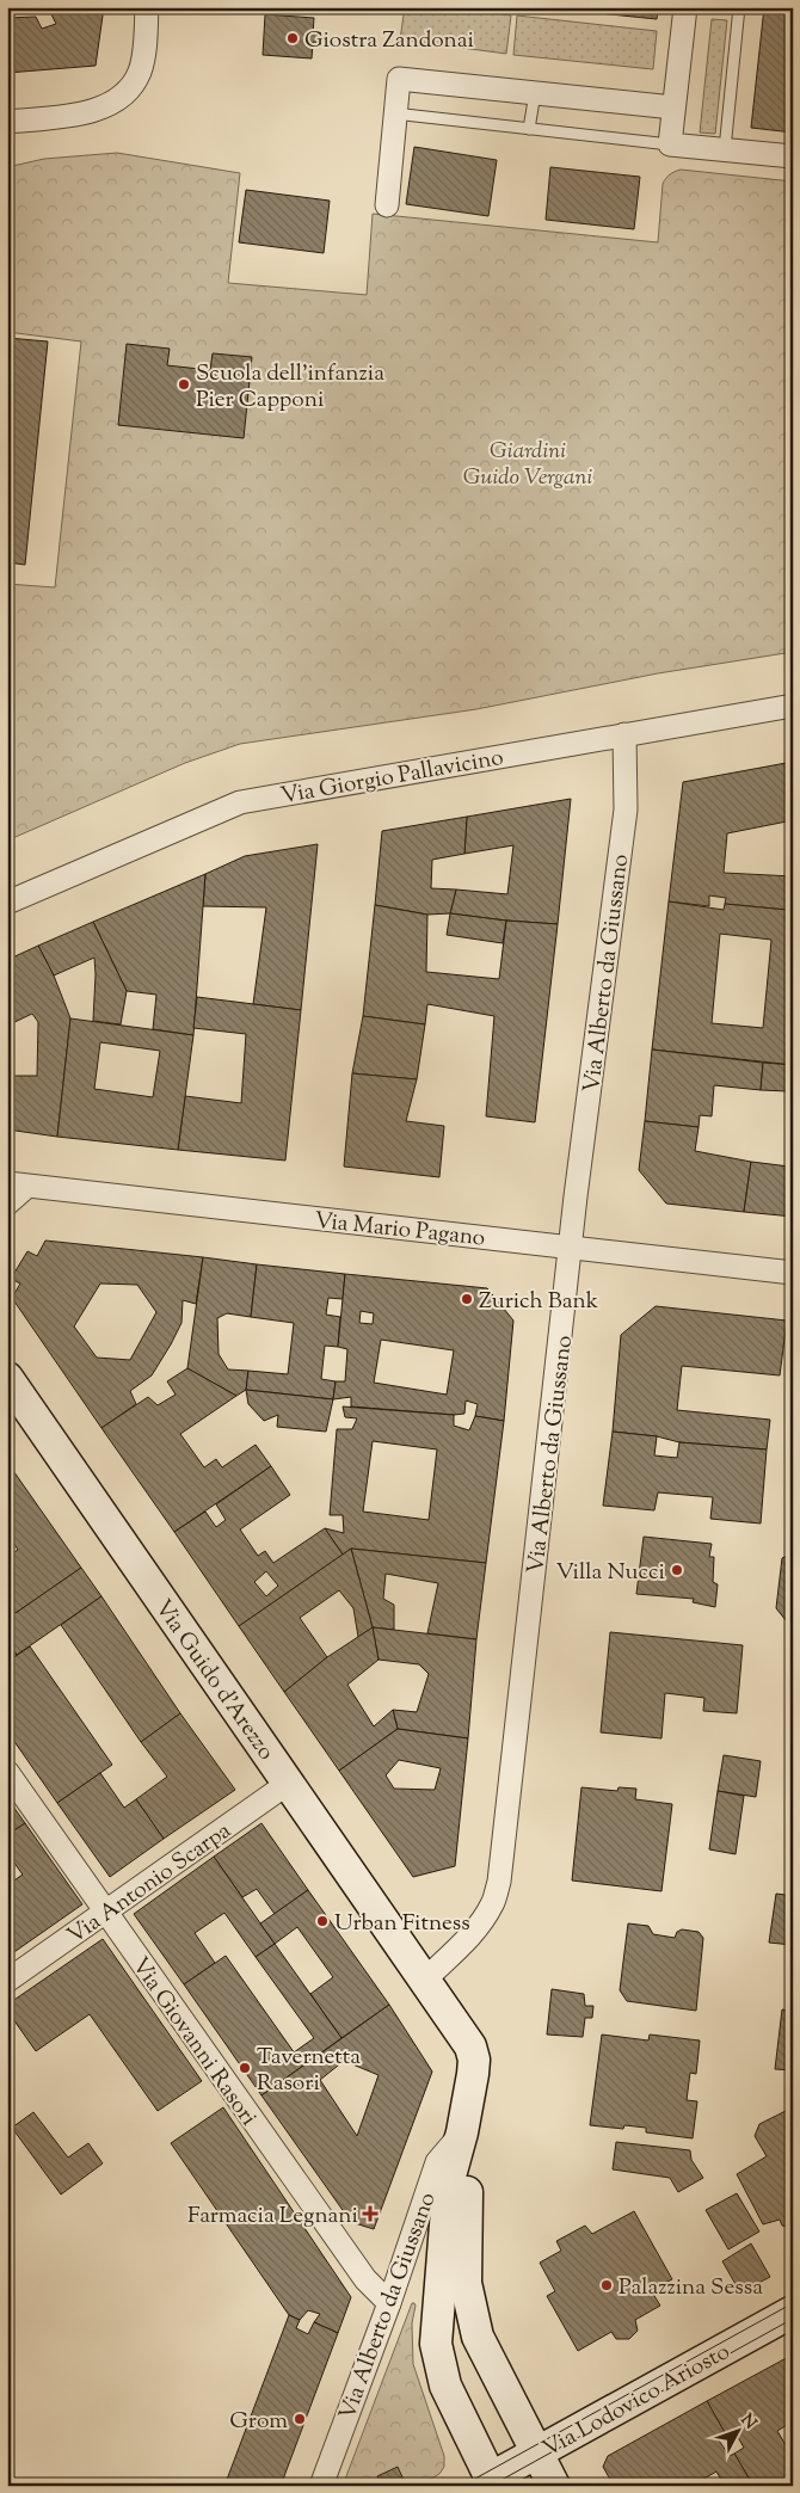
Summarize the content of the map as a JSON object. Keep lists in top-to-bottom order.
{
  "streets": {
    "main road": ["Via Alberto da Giussano", "Via Guido d'Arezzo", "Via Lodovico Ariosto"],
    "street": [
      "Via Giorgio Pallavicino",
      "Via Mario Pagano",
      "Via Antonio Scarpa",
      "Via Giovanni Rasori"
    ]
  },
  "crossings": [
    ["Via Giorgio Pallavicino", "Via Alberto da Giussano"],
    ["Via Alberto da Giussano", "Via Mario Pagano"],
    ["Via Alberto da Giussano", "Via Guido d'Arezzo"],
    ["Via Alberto da Giussano", "Via Giovanni Rasori"],
    ["Via Alberto da Giussano", "Via Lodovico Ariosto"],
    ["Via Guido d'Arezzo", "Via Antonio Scarpa"],
    ["Via Antonio Scarpa", "Via Giovanni Rasori"]
  ],
  "parks": ["Giardini Guido Vergani"],
  "places": {
    "other": [
      "Giostra Zandonai",
      "Scuola dell'infanzia Pier Capponi",
      "Zurich Bank",
      "Villa Nucci",
      "Urban Fitness",
      "Tavernetta Rasori",
      "Palazzina Sessa",
      "Grom"
    ],
    "health": ["Farmacia Legnani"]
  },
  "north": "top right"
}
